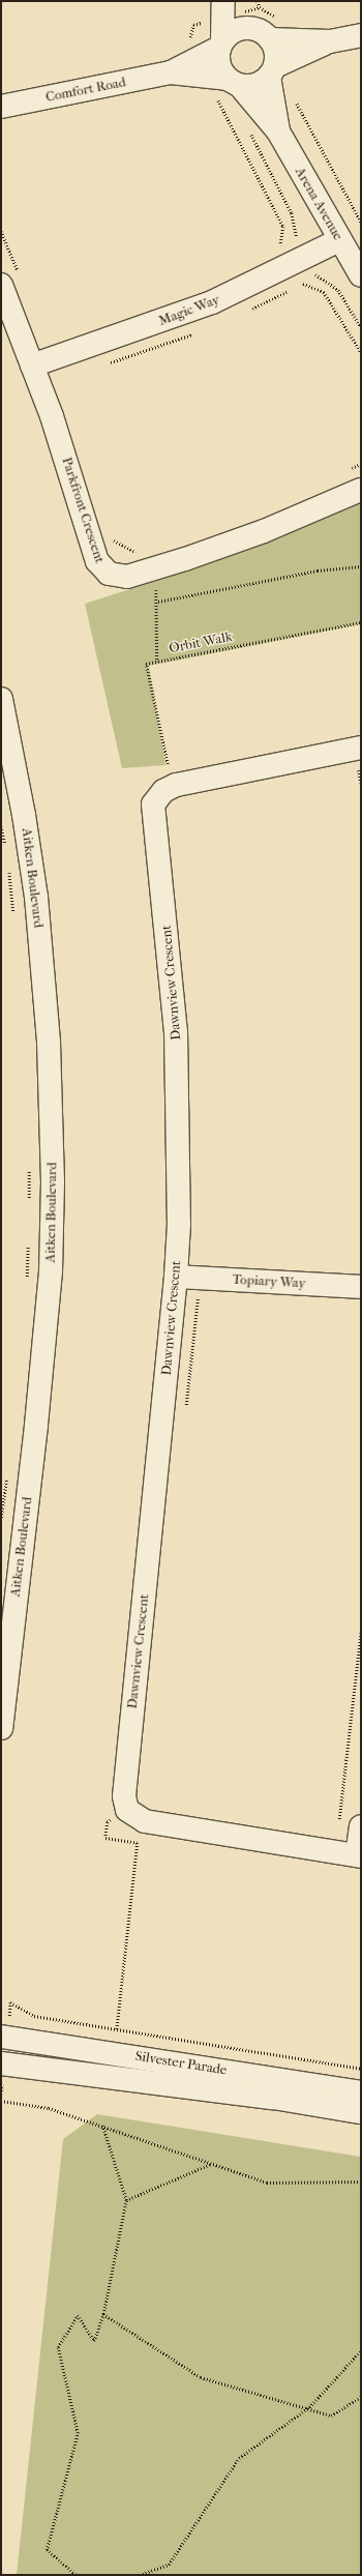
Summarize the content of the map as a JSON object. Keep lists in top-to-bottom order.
{
  "streets": {
    "street": [
      "Comfort Road",
      "Arena Avenue",
      "Magic Way",
      "Parkfront Crescent",
      "Aitken Boulevard",
      "Dawnview Crescent",
      "Topiary Way",
      "Silvester Parade"
    ],
    "path": ["Orbit Walk"]
  },
  "crossings": [
    ["Comfort Road", "Arena Avenue"],
    ["Arena Avenue", "Magic Way"],
    ["Magic Way", "Parkfront Crescent"],
    ["Dawnview Crescent", "Topiary Way"]
  ]
}
